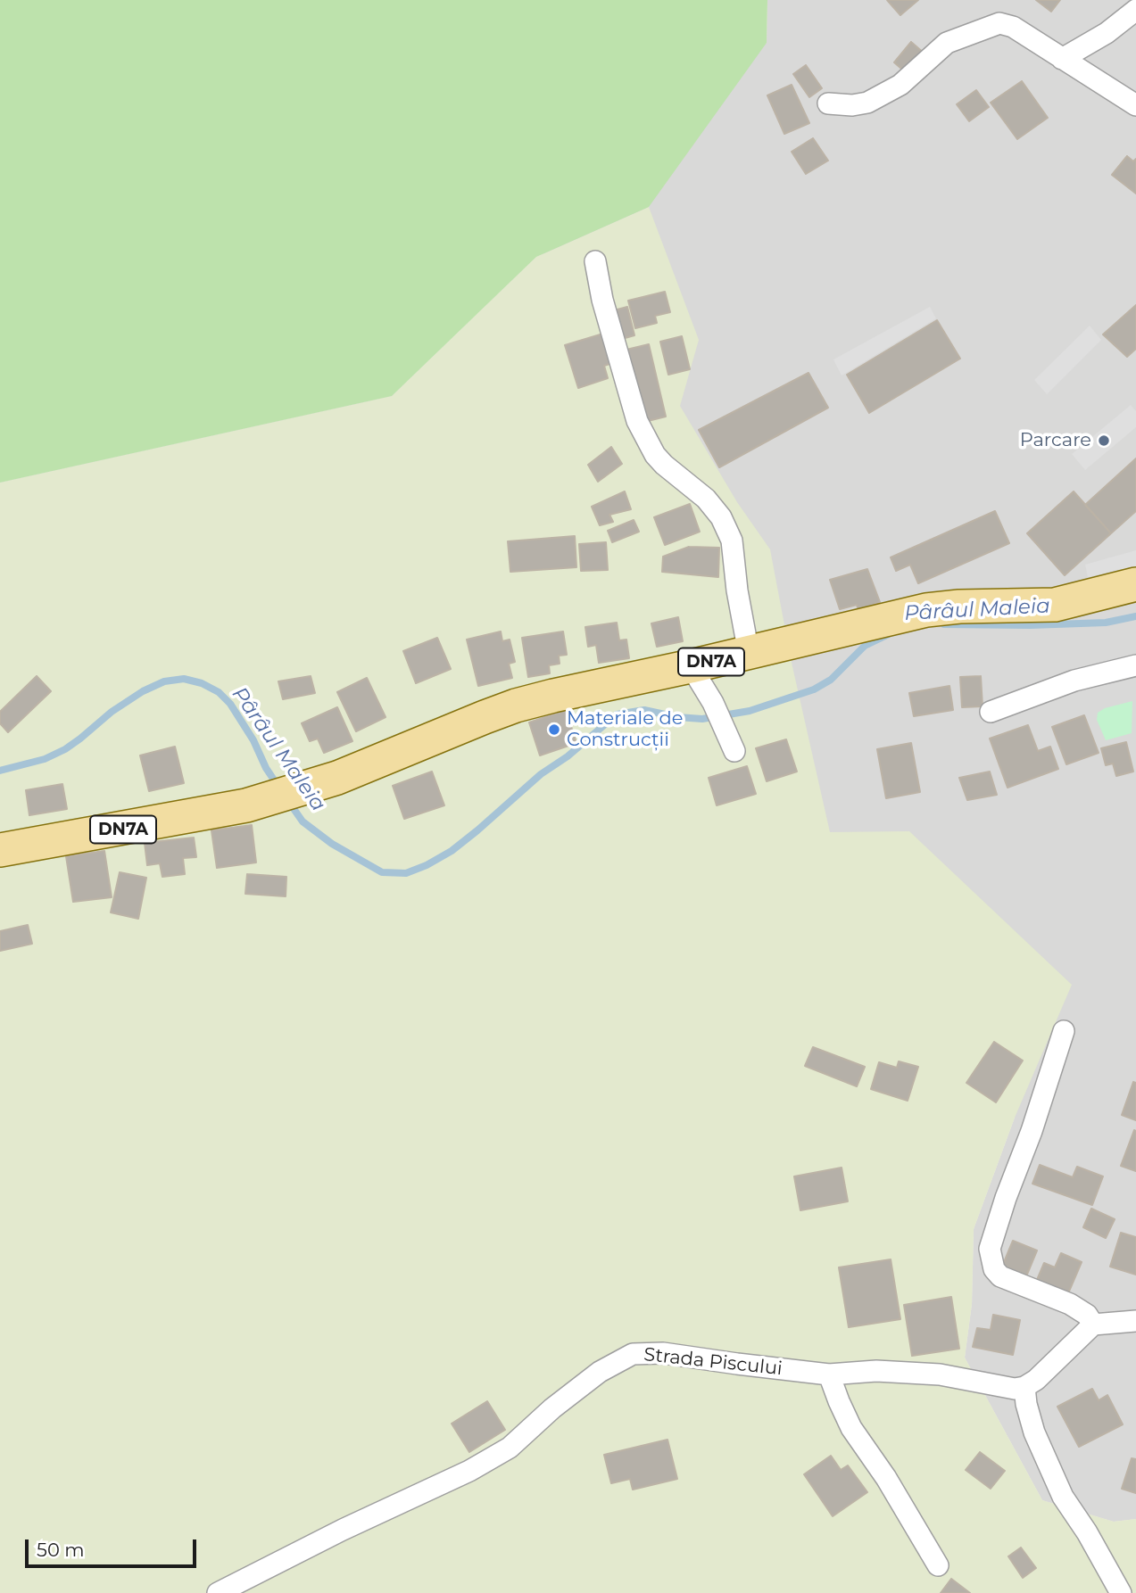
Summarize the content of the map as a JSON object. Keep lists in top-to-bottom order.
{
  "streets": {
    "main road": ["DN7A"],
    "street": ["Strada Piscului"]
  },
  "water": ["Pârâul Maleia"],
  "places": ["Parcare", "Materiale de Construcții"],
  "scale_bar": "50 m"
}
